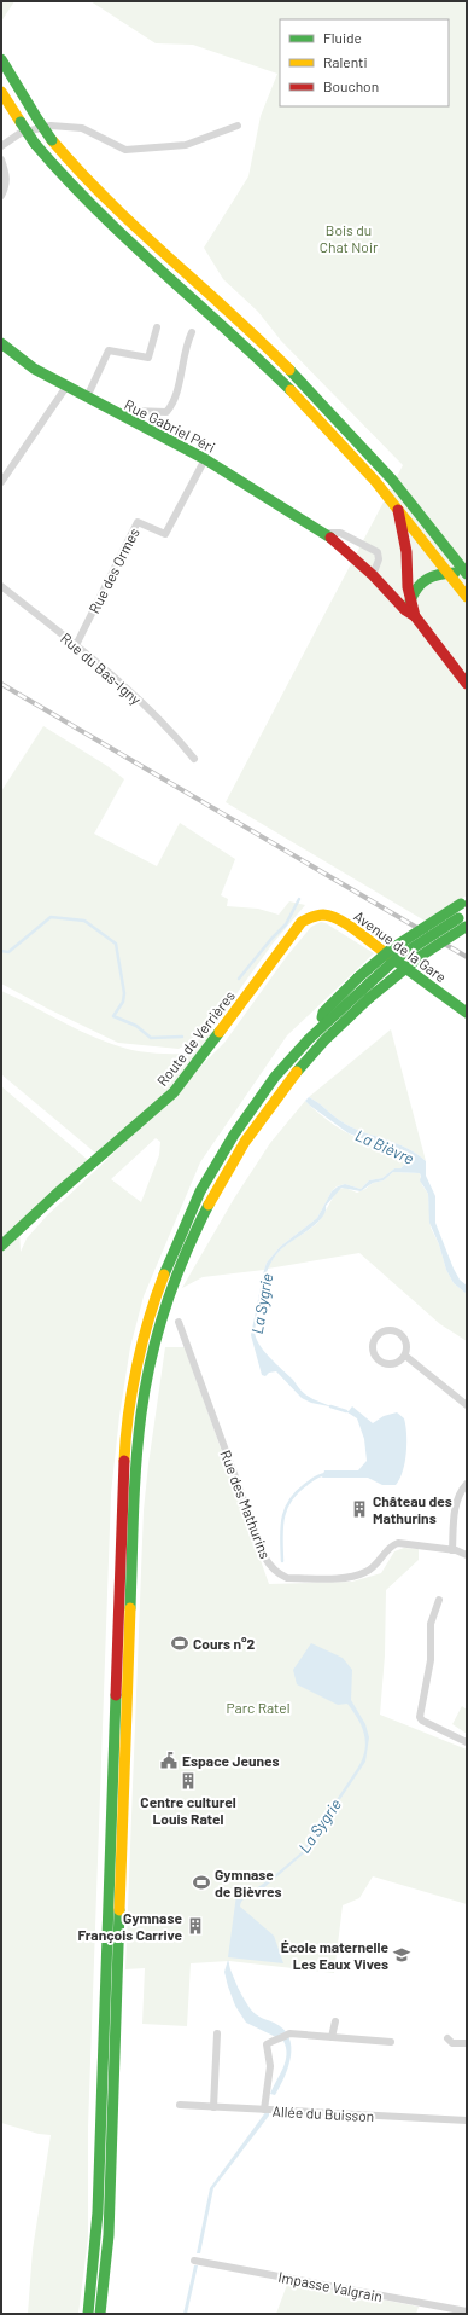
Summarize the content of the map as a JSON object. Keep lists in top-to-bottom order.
{
  "streets": {
    "main road": ["Rue Gabriel Péri", "Avenue de la Gare", "Route de Verrières"],
    "street": [
      "Rue des Ormes",
      "Rue du Bas-Igny",
      "Rue des Mathurins",
      "Allée du Buisson",
      "Impasse Valgrain"
    ]
  },
  "crossings": [
    ["Rue Gabriel Péri", "Rue des Ormes"],
    ["Rue des Ormes", "Rue du Bas-Igny"],
    ["Avenue de la Gare", "Route de Verrières"]
  ],
  "water": ["La Bièvre", "La Sygrie"],
  "parks": ["Bois du Chat Noir", "Parc Ratel"],
  "places": {
    "building": ["Château des Mathurins", "Centre culturel Louis Ratel", "Gymnase François Carrive"],
    "sports": ["Cours n°2", "Gymnase de Bièvres"],
    "public building": ["Espace Jeunes"],
    "school or university": ["École maternelle Les Eaux Vives"]
  },
  "legend": ["Fluide", "Ralenti", "Bouchon"]
}
